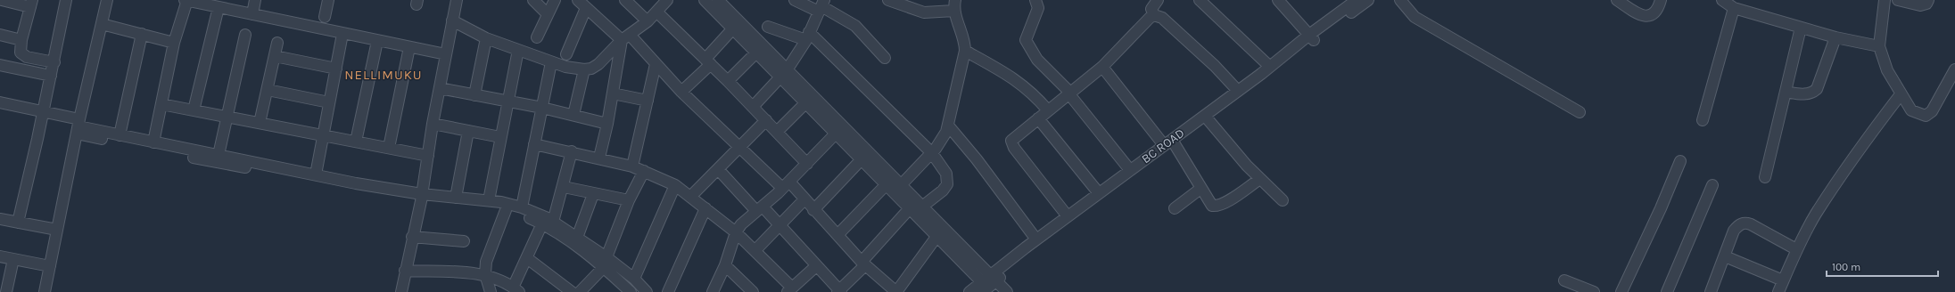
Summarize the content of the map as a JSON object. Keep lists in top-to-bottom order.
{
  "streets": {
    "street": ["BC ROAD"]
  },
  "districts": ["NELLIMUKU"],
  "scale_bar": "100 m"
}
